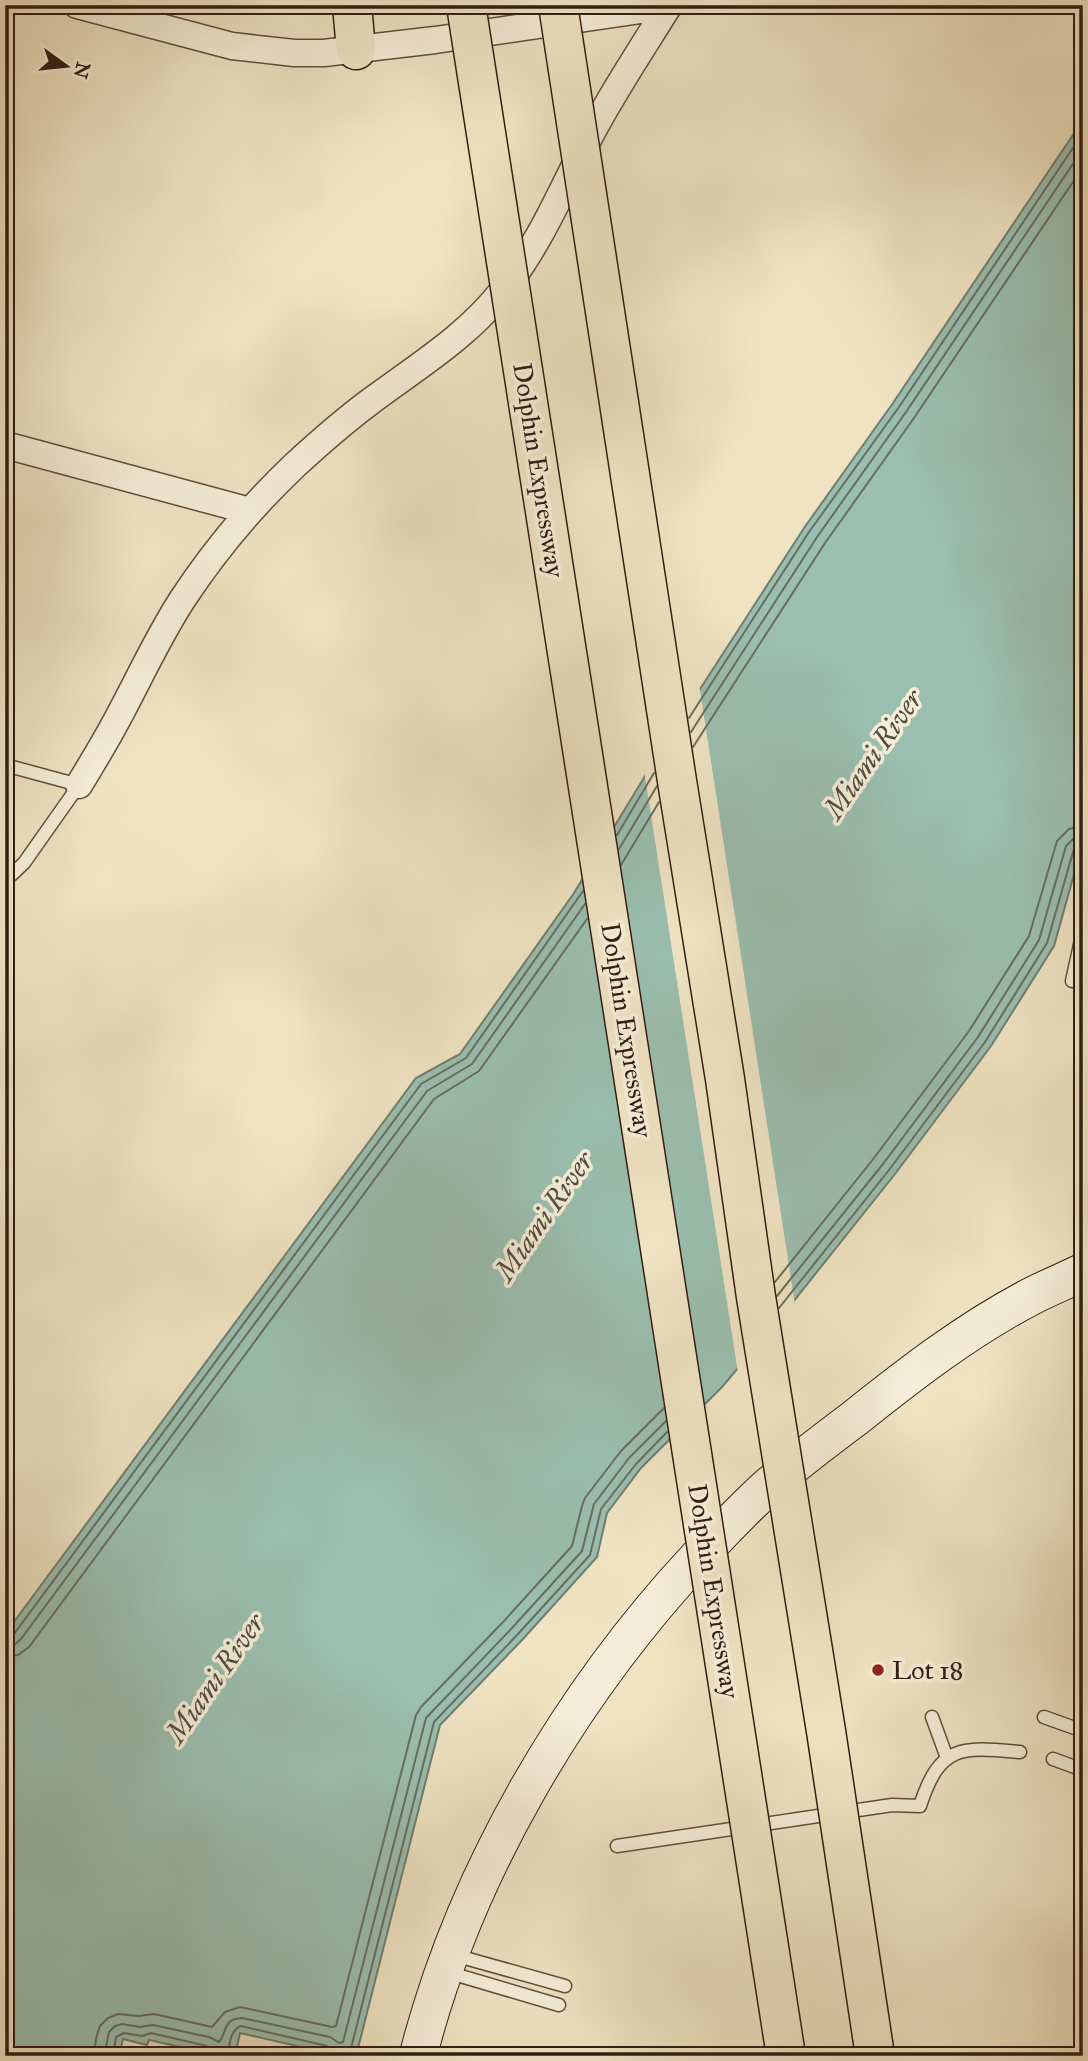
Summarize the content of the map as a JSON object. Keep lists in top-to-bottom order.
{
  "streets": {
    "highway": ["Dolphin Expressway"]
  },
  "water": ["Miami River"],
  "places": ["Lot 18"],
  "north": "right"
}
